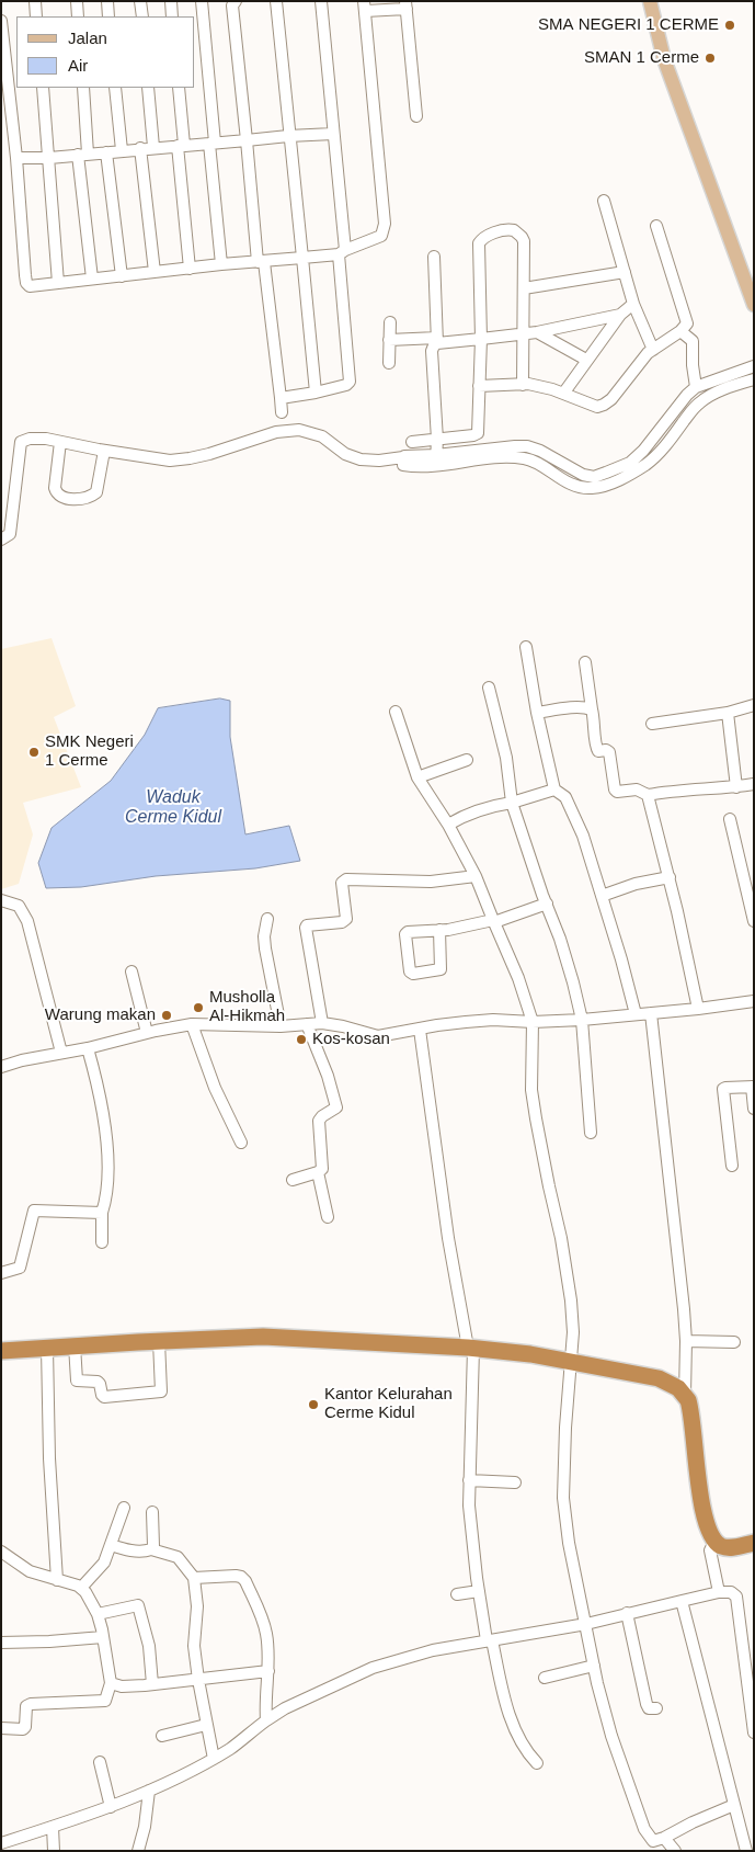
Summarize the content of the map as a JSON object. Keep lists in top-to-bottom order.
{
  "water": ["Waduk Cerme Kidul"],
  "places": [
    "SMA NEGERI 1 CERME",
    "SMAN 1 Cerme",
    "SMK Negeri 1 Cerme",
    "Musholla Al-Hikmah",
    "Warung makan",
    "Kos-kosan",
    "Kantor Kelurahan Cerme Kidul"
  ],
  "legend": ["Jalan", "Air"]
}
